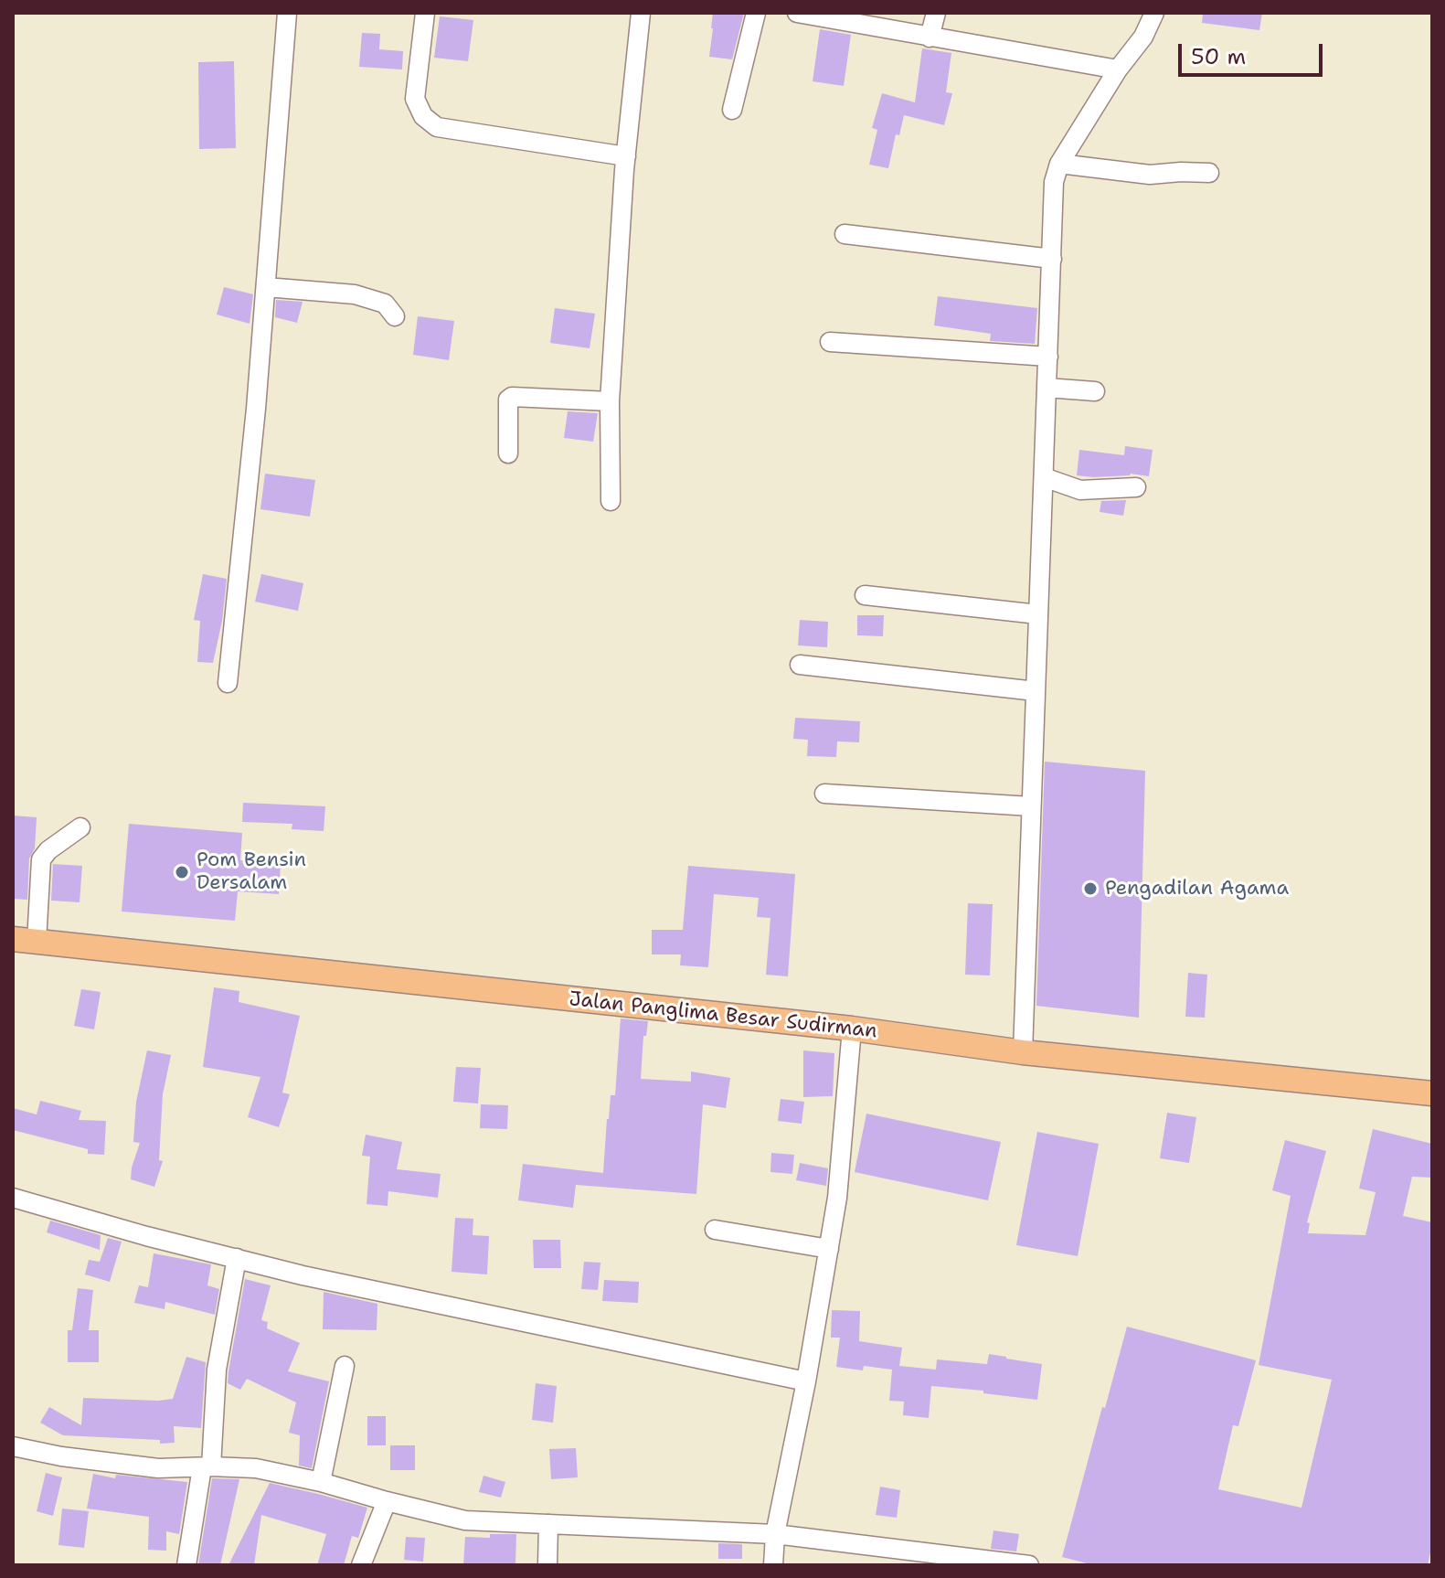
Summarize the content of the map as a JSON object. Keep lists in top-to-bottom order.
{
  "streets": {
    "main road": ["Jalan Panglima Besar Sudirman"]
  },
  "places": ["Pom Bensin Dersalam", "Pengadilan Agama"],
  "scale_bar": "50 m"
}
